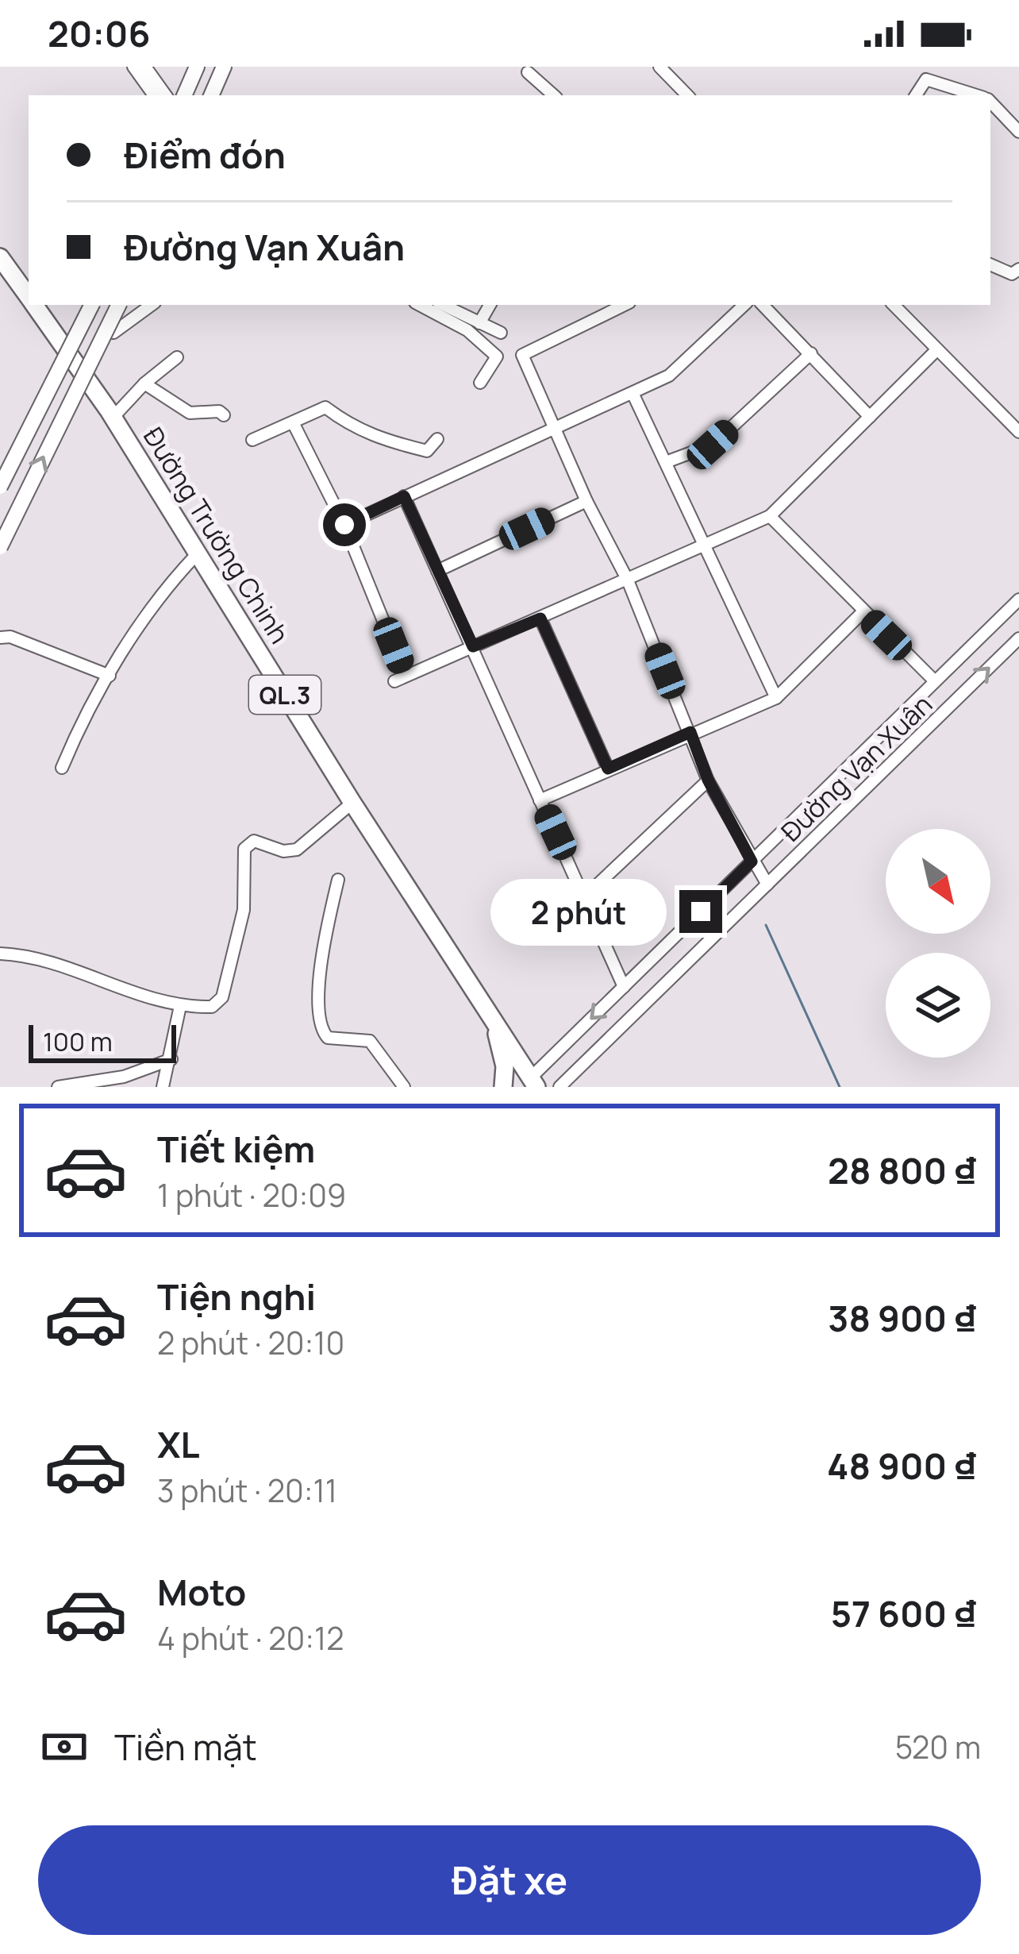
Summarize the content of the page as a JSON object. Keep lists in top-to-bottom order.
{
  "streets": {
    "highway": ["Đường Trường Chinh", "QL.3"],
    "street": ["Đường Vạn Xuân"]
  },
  "crossings": [
    ["Đường Trường Chinh", "Đường Vạn Xuân"]
  ],
  "scale_bar": "100 m",
  "north": "bottom right",
  "page": {
    "status": "20:06",
    "banner": ["Điểm đón", "Đường Vạn Xuân"],
    "bubble": "2 phút",
    "scale": "100 m",
    "list": [
      {
        "name": "Tiết kiệm",
        "note": "1 phút · 20:09",
        "value": "28 800 ₫"
      },
      {
        "name": "Tiện nghi",
        "note": "2 phút · 20:10",
        "value": "38 900 ₫"
      },
      {
        "name": "XL",
        "note": "3 phút · 20:11",
        "value": "48 900 ₫"
      },
      {
        "name": "Moto",
        "note": "4 phút · 20:12",
        "value": "57 600 ₫"
      }
    ],
    "pay": ["Tiền mặt", "520 m"],
    "buttons": "Đặt xe"
  }
}
